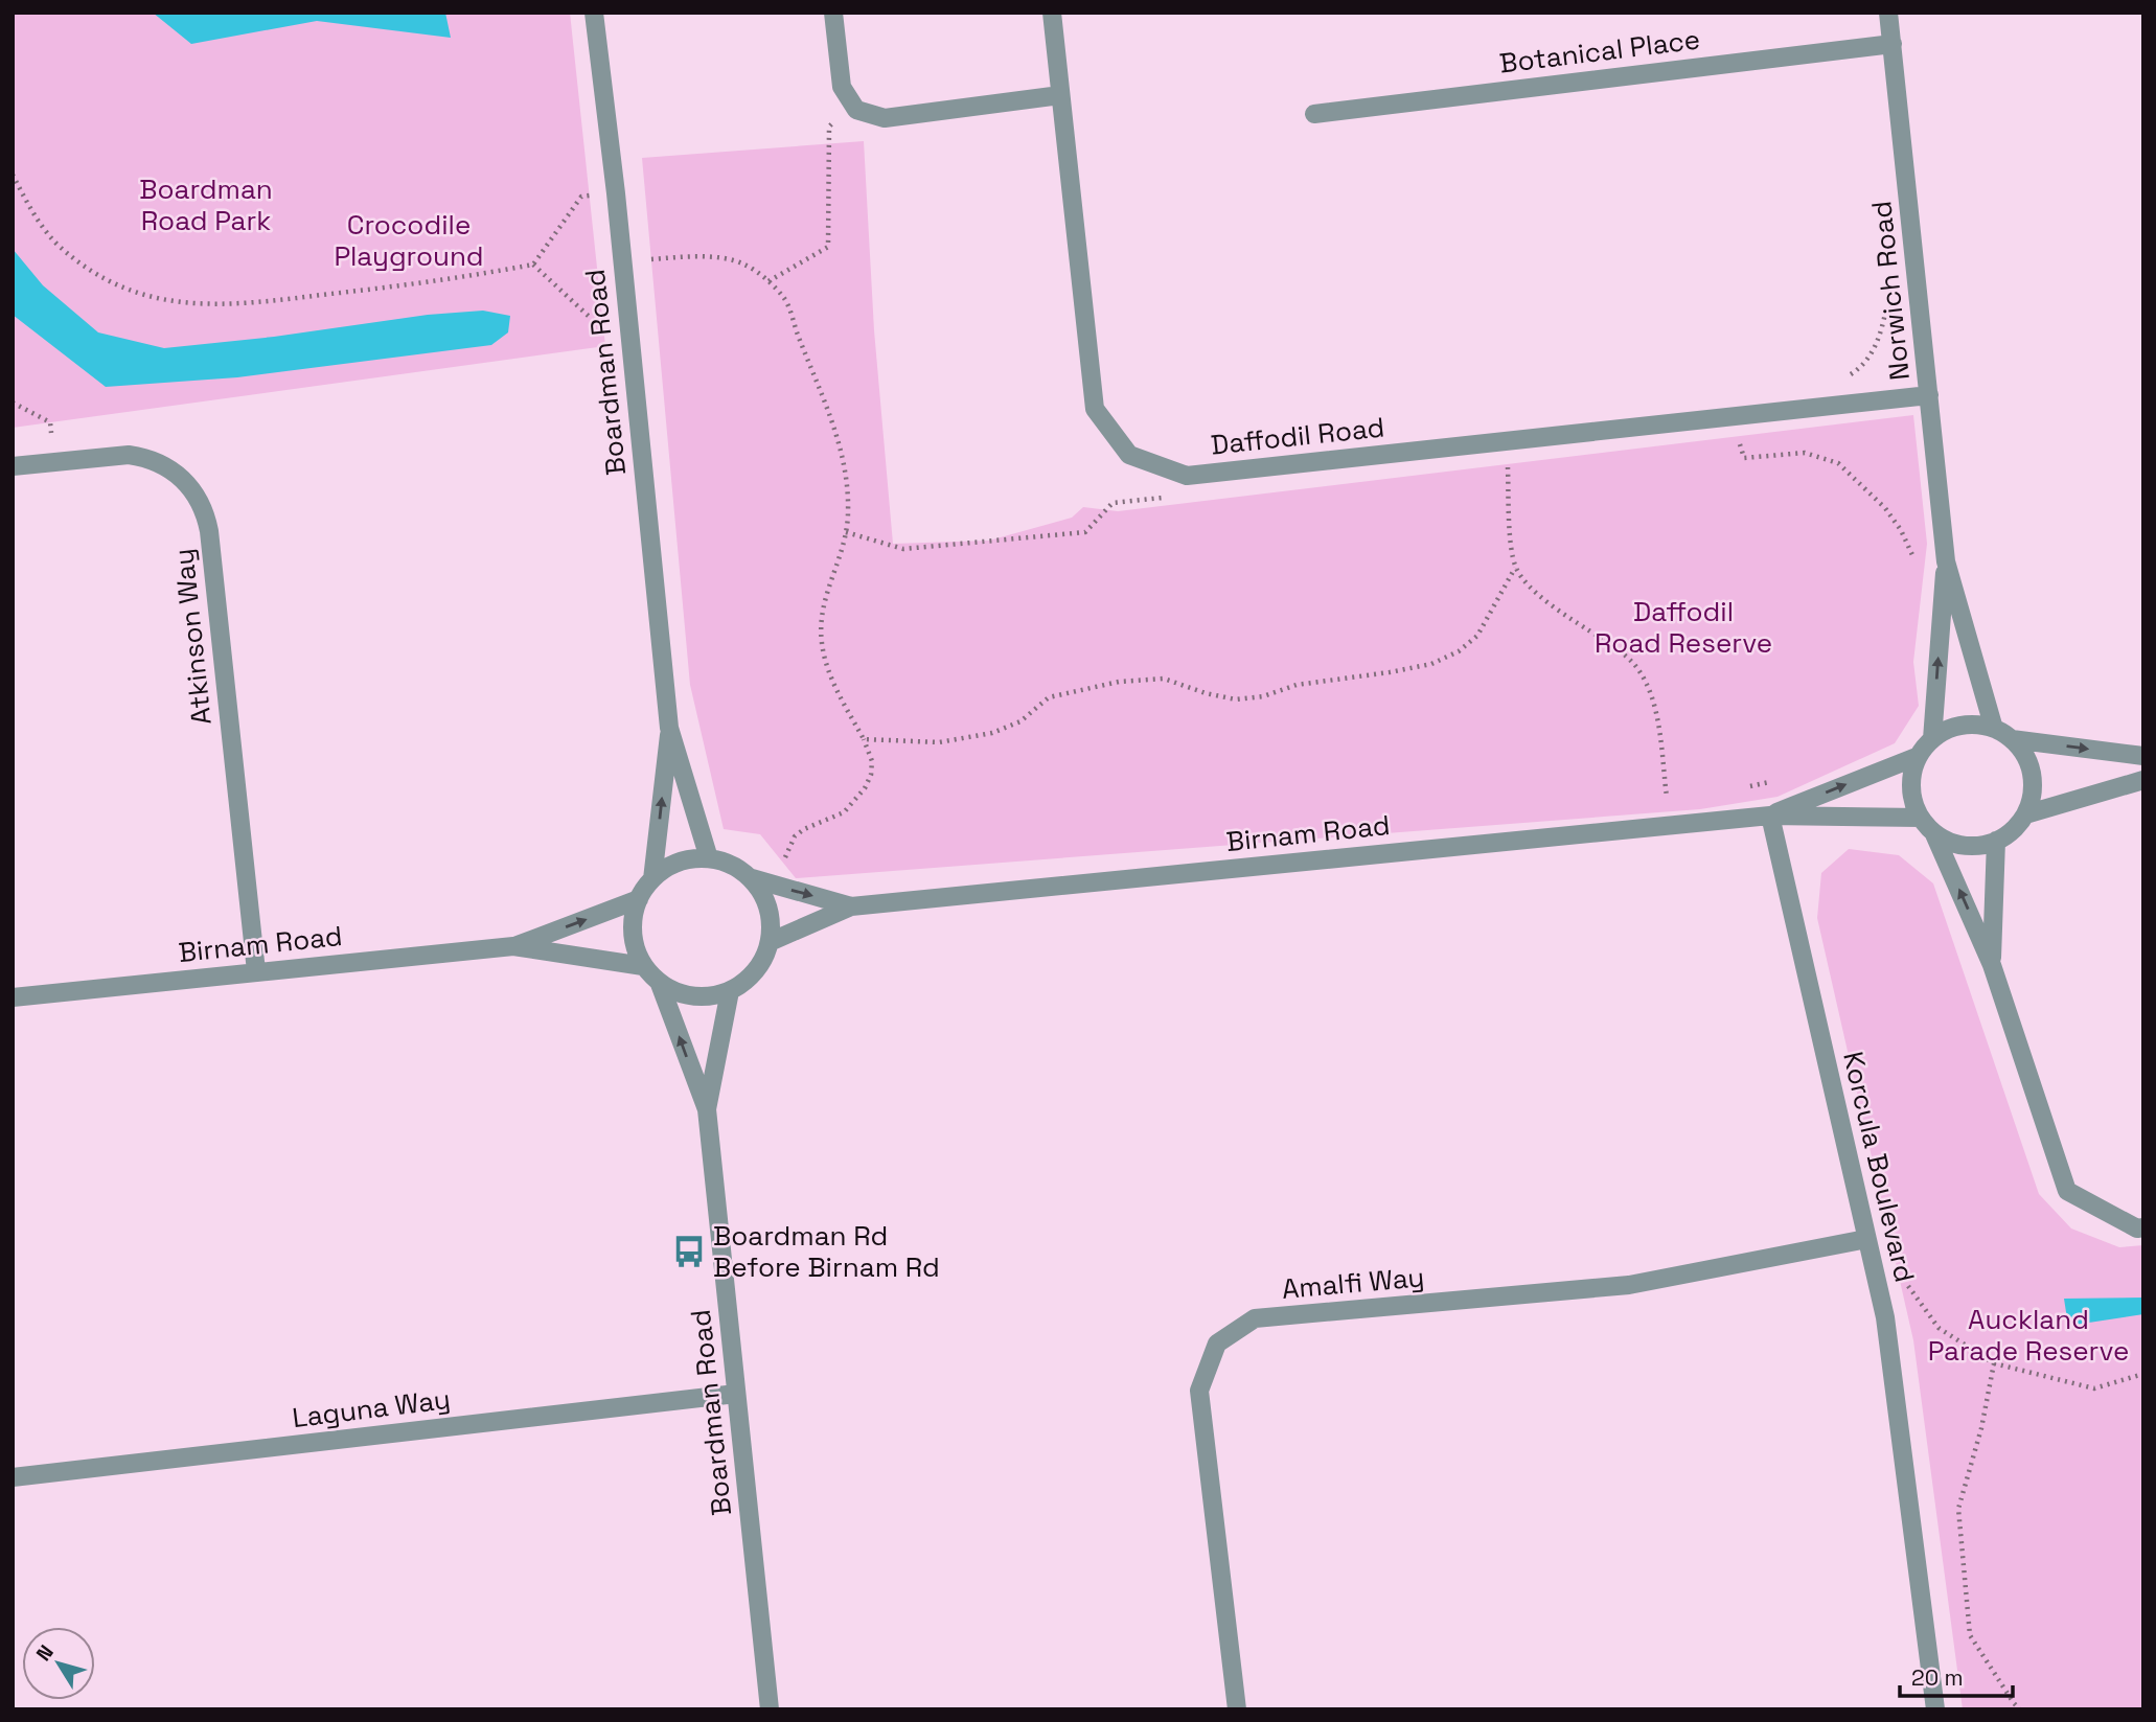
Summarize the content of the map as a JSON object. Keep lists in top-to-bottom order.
{
  "streets": {
    "street": [
      "Botanical Place",
      "Norwich Road",
      "Boardman Road",
      "Daffodil Road",
      "Atkinson Way",
      "Birnam Road",
      "Korcula Boulevard",
      "Amalfi Way",
      "Laguna Way"
    ]
  },
  "crossings": [
    ["Botanical Place", "Norwich Road"],
    ["Norwich Road", "Daffodil Road"],
    ["Norwich Road", "Birnam Road"],
    ["Boardman Road", "Birnam Road"],
    ["Boardman Road", "Laguna Way"],
    ["Atkinson Way", "Birnam Road"],
    ["Birnam Road", "Korcula Boulevard"],
    ["Korcula Boulevard", "Amalfi Way"]
  ],
  "parks": [
    "Boardman Road Park",
    "Crocodile Playground",
    "Daffodil Road Reserve",
    "Auckland Parade Reserve"
  ],
  "places": {
    "bus stop": ["Boardman Rd Before Birnam Rd"]
  },
  "scale_bar": "20 m",
  "north": "top left"
}
